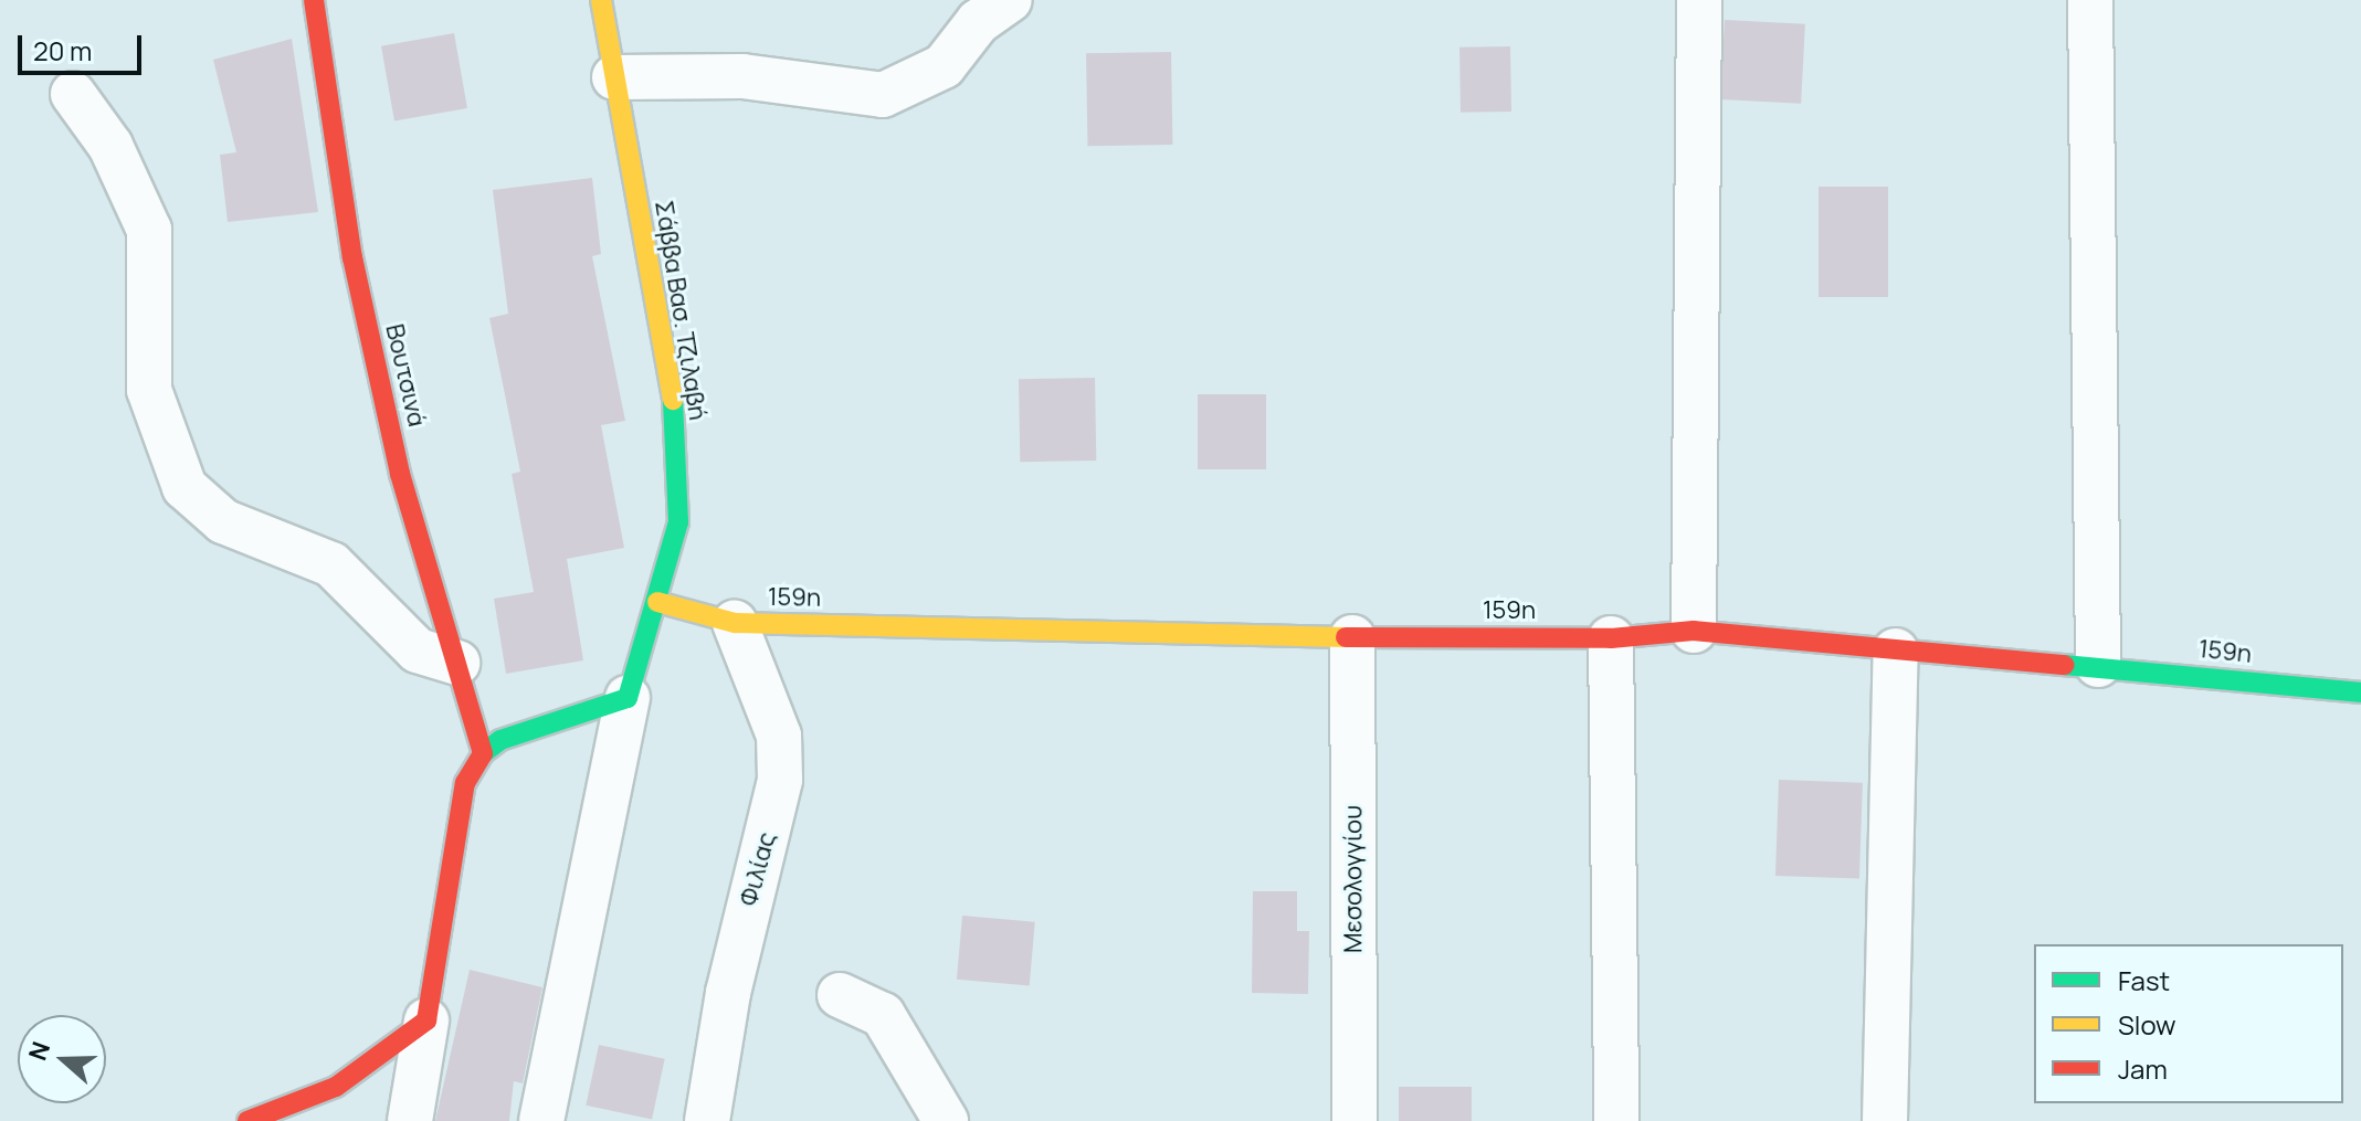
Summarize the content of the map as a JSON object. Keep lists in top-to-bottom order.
{
  "streets": {
    "street": [
      "Σάββα Βασ. Τζιλαβή",
      "Βουτσινά",
      "159η",
      "Φιλίας",
      "Μεσολογγίου"
    ]
  },
  "crossings": [
    ["Σάββα Βασ. Τζιλαβή", "159η"],
    ["159η", "Φιλίας"],
    ["159η", "Μεσολογγίου"]
  ],
  "legend": ["Fast", "Slow", "Jam"],
  "scale_bar": "20 m",
  "north": "left"
}
